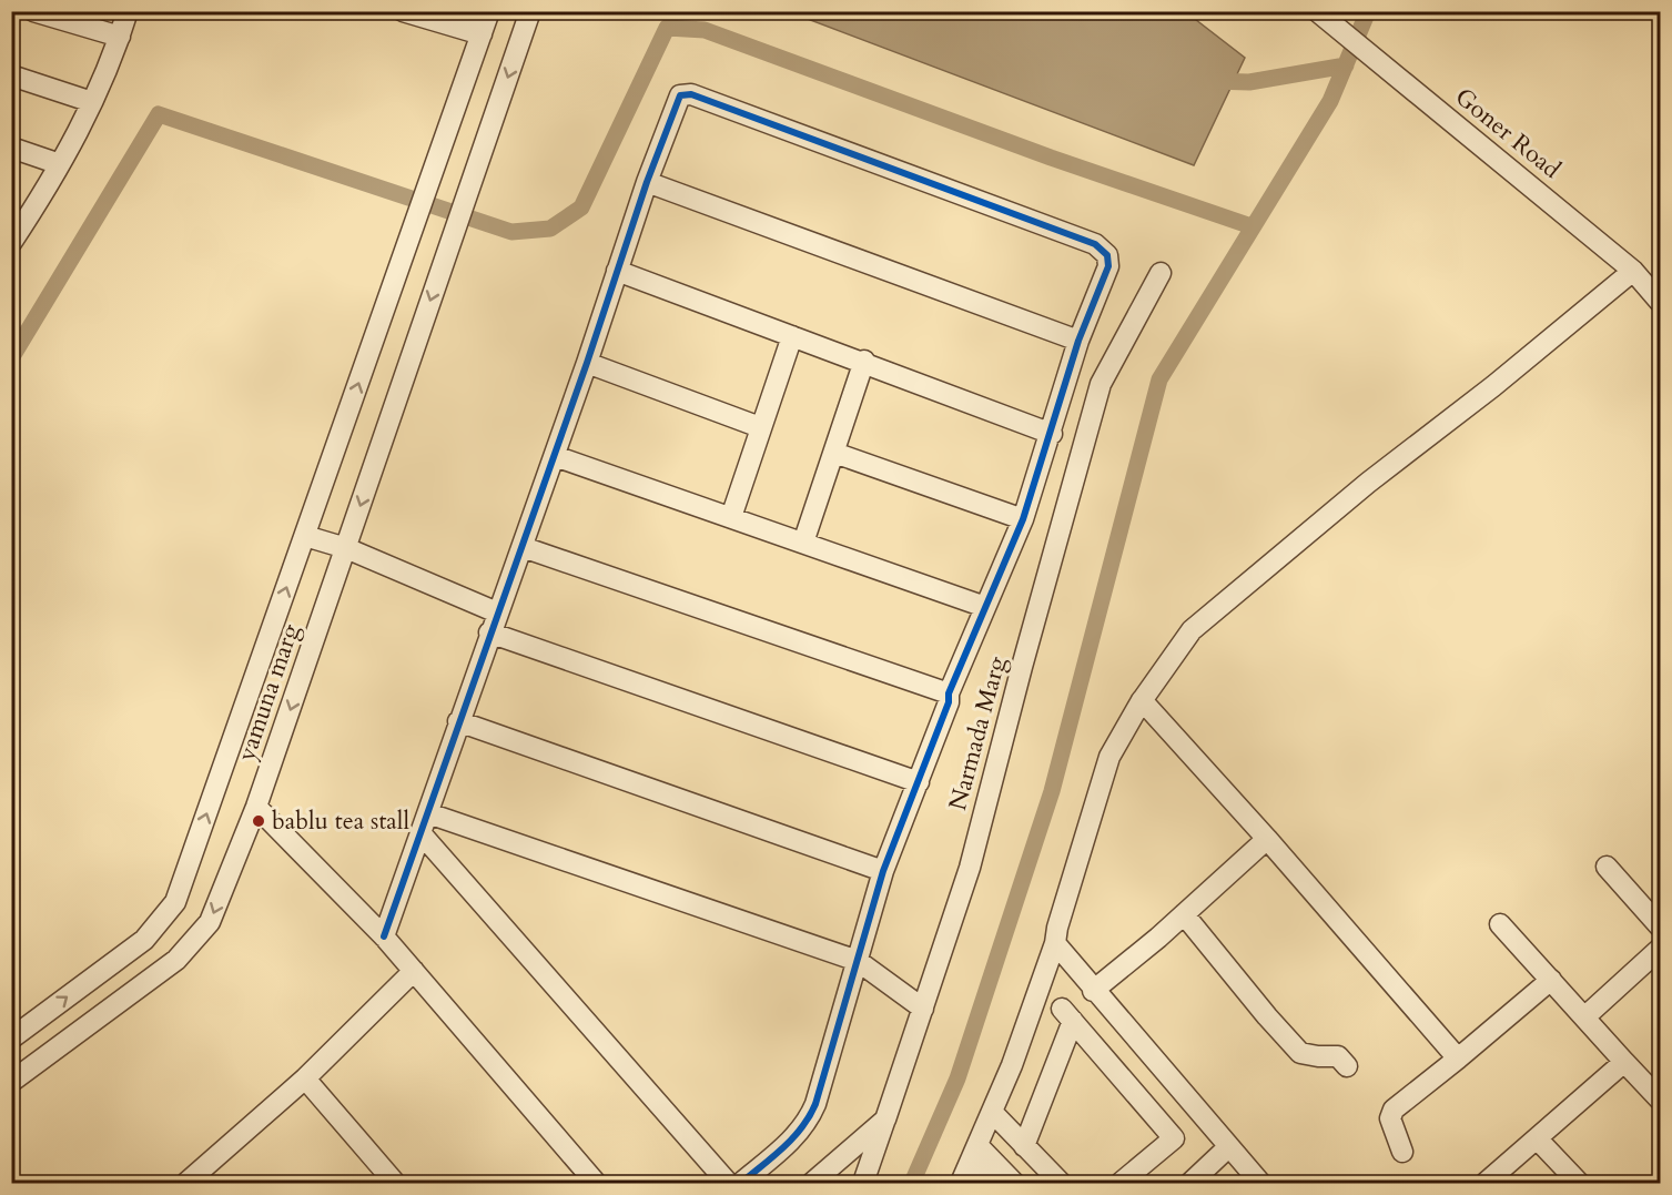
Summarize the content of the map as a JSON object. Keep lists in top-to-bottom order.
{
  "streets": {
    "street": ["Goner Road", "yamuna marg", "Narmada Marg"]
  },
  "places": ["bablu tea stall"]
}
